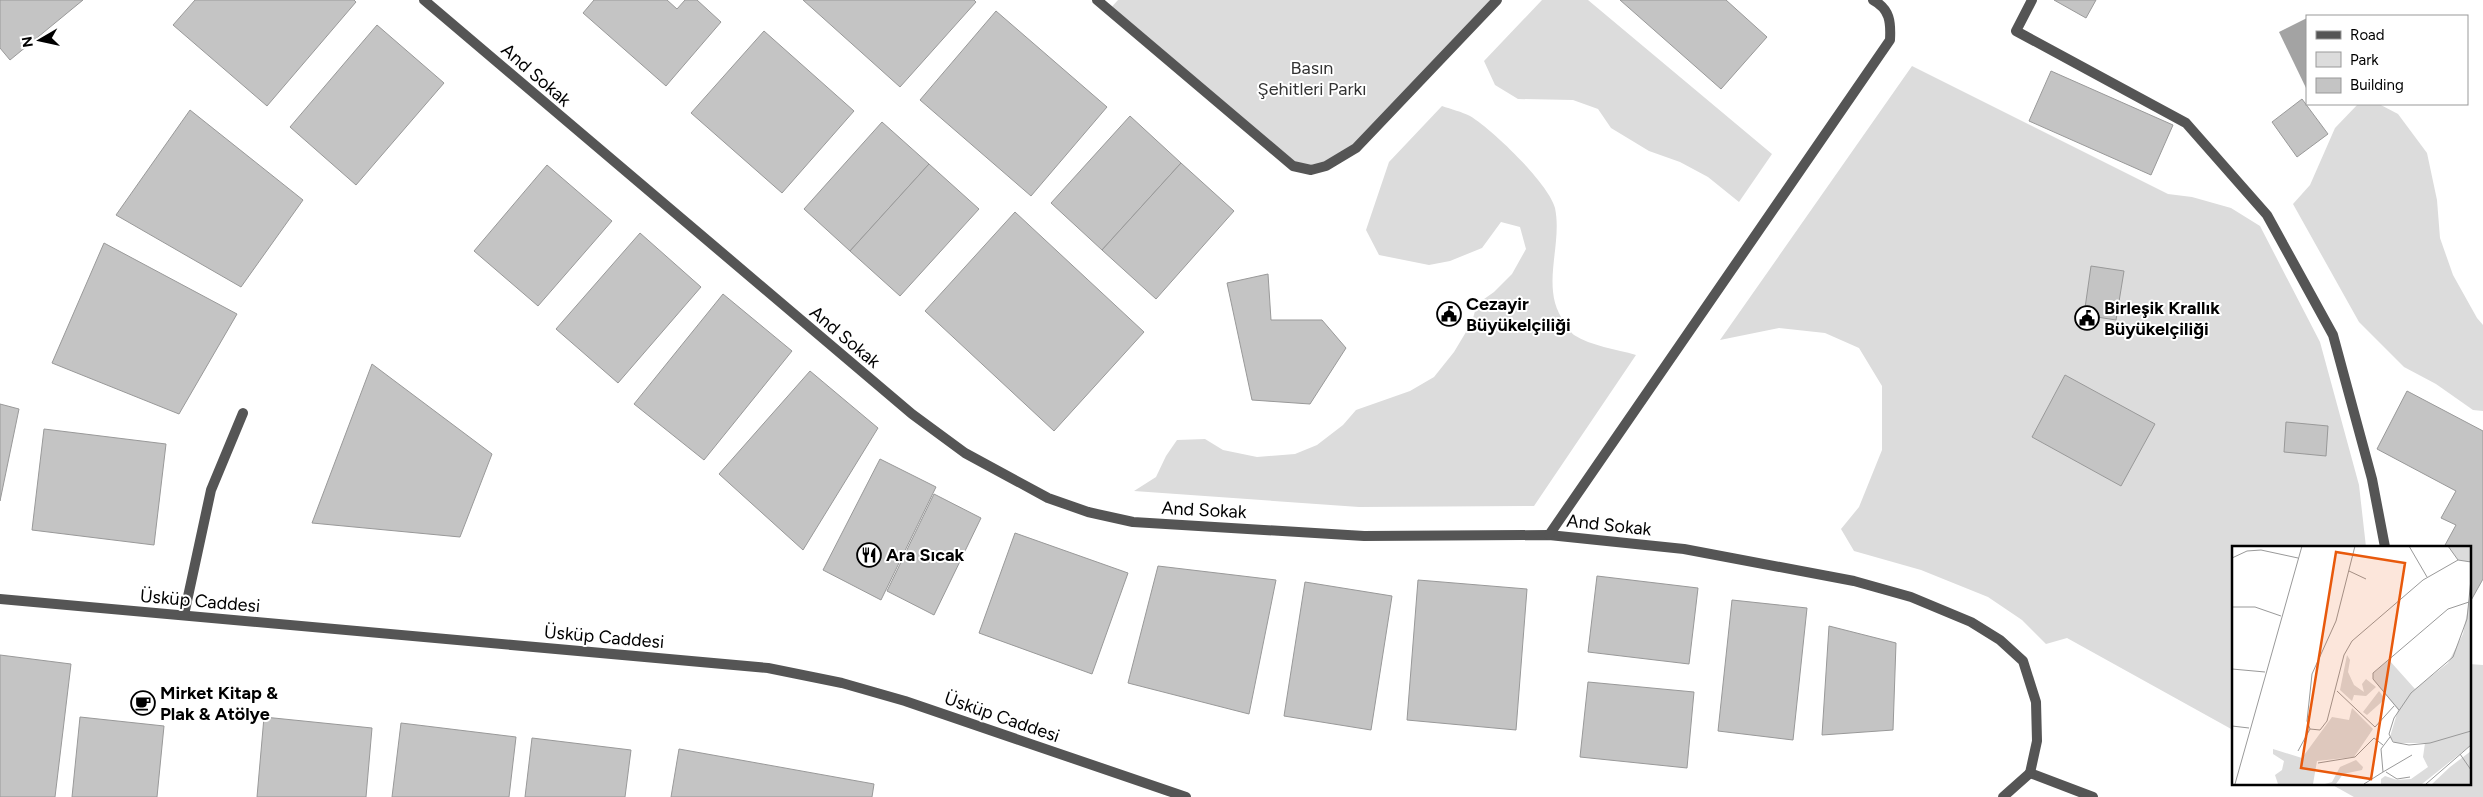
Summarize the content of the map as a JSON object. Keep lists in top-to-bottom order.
{
  "streets": {
    "street": ["And Sokak", "Üsküp Caddesi"]
  },
  "parks": ["Basın Şehitleri Parkı"],
  "places": {
    "public building": ["Cezayir Büyükelçiliği", "Birleşik Krallık Büyükelçiliği"],
    "restaurant": ["Ara Sıcak"],
    "cafe": ["Mirket Kitap & Plak & Atölye"]
  },
  "legend": ["Road", "Park", "Building"],
  "north": "left"
}
